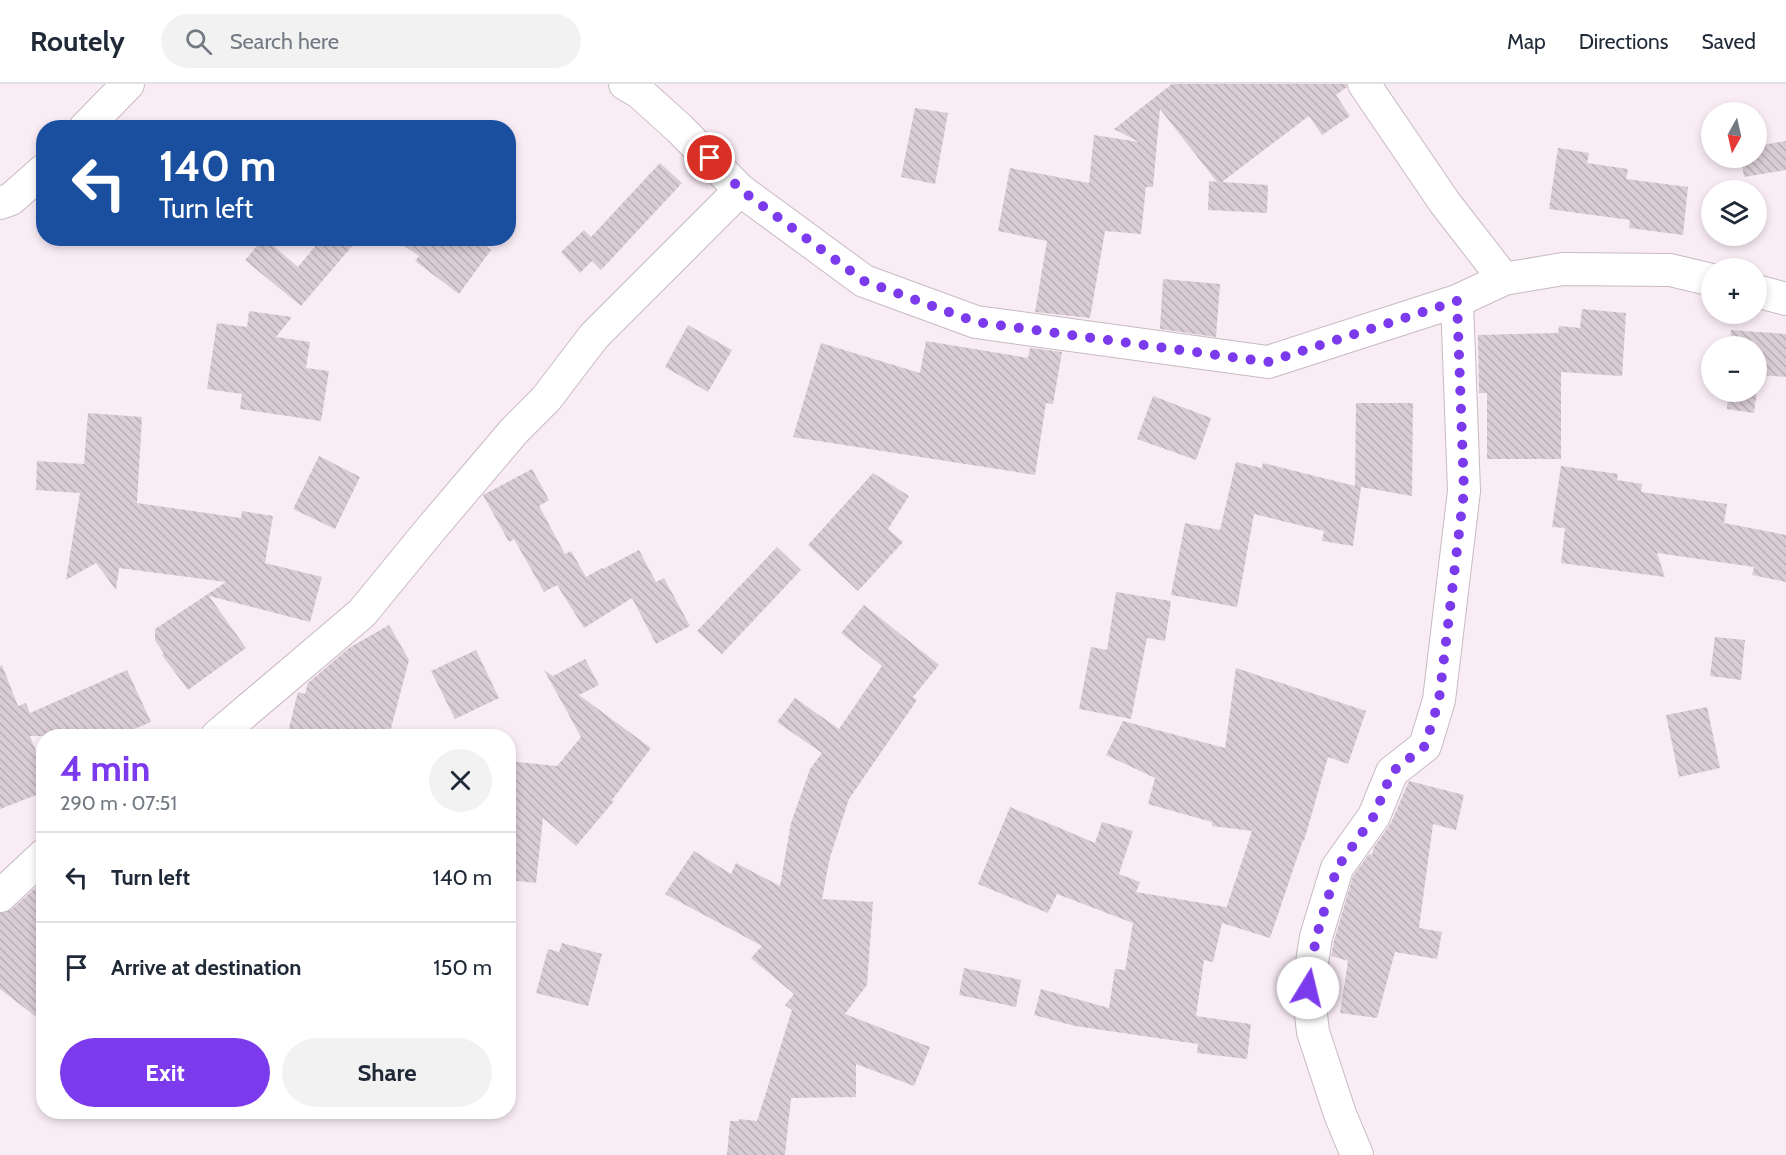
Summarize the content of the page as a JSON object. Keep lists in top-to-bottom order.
{
  "north": "bottom",
  "page": {
    "header": "Routely",
    "search": "Search here",
    "nav": ["Map", "Directions", "Saved"],
    "map_buttons": ["+", "−"],
    "turn": ["140 m", "Turn left"],
    "heading": ["4 min", "290 m · 07:51"],
    "list": [
      {
        "name": "Turn left",
        "value": "140 m"
      },
      {
        "name": "Arrive at destination",
        "value": "150 m"
      }
    ],
    "buttons": ["Exit", "Share"]
  }
}
